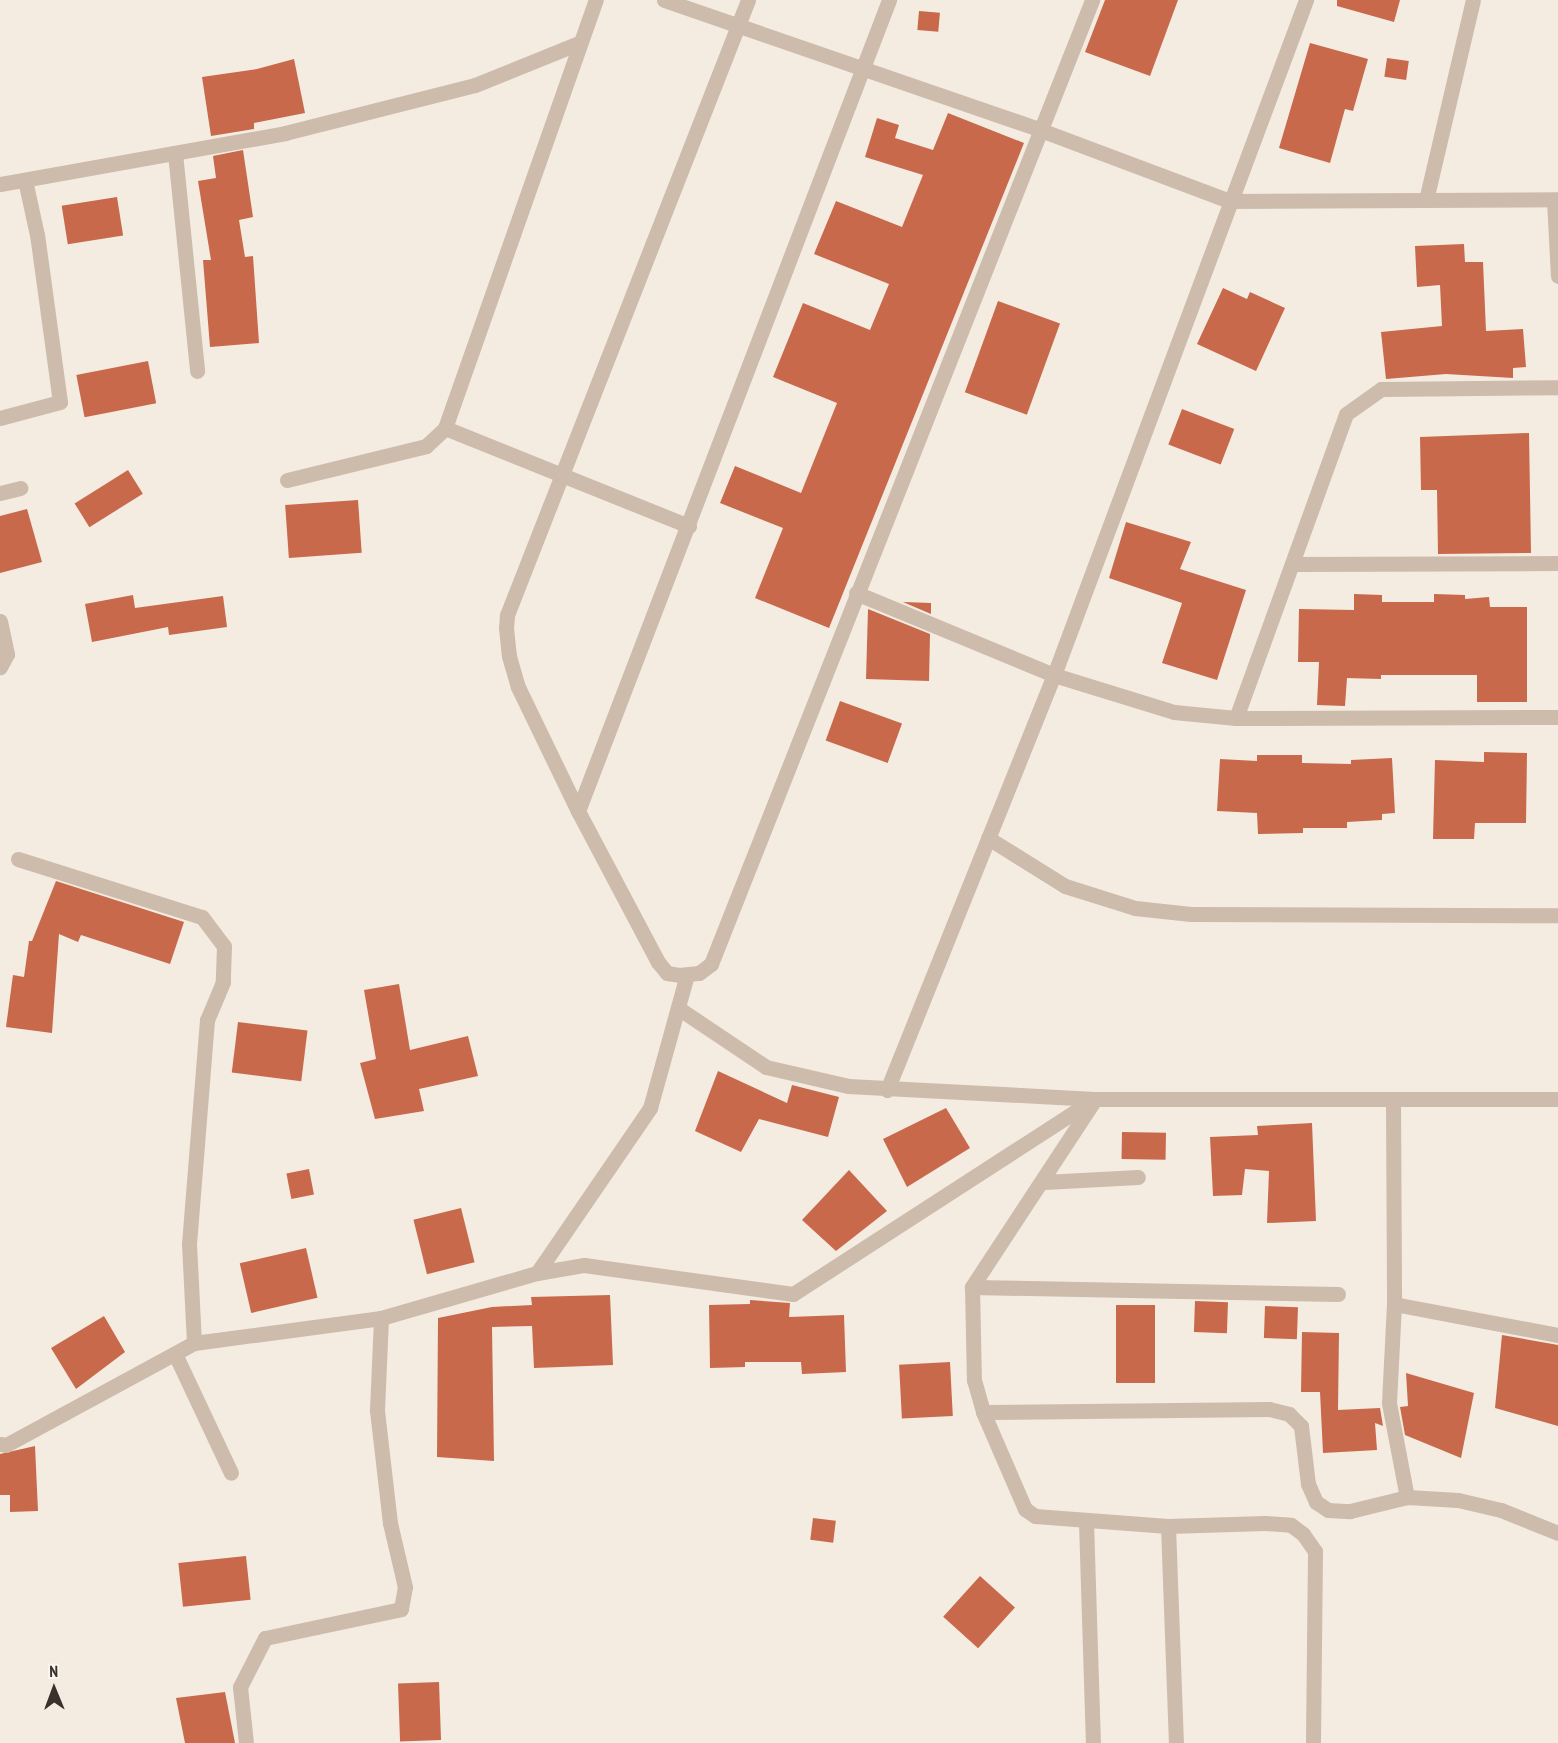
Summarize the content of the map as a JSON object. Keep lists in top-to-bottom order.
{
  "north": "top"
}
